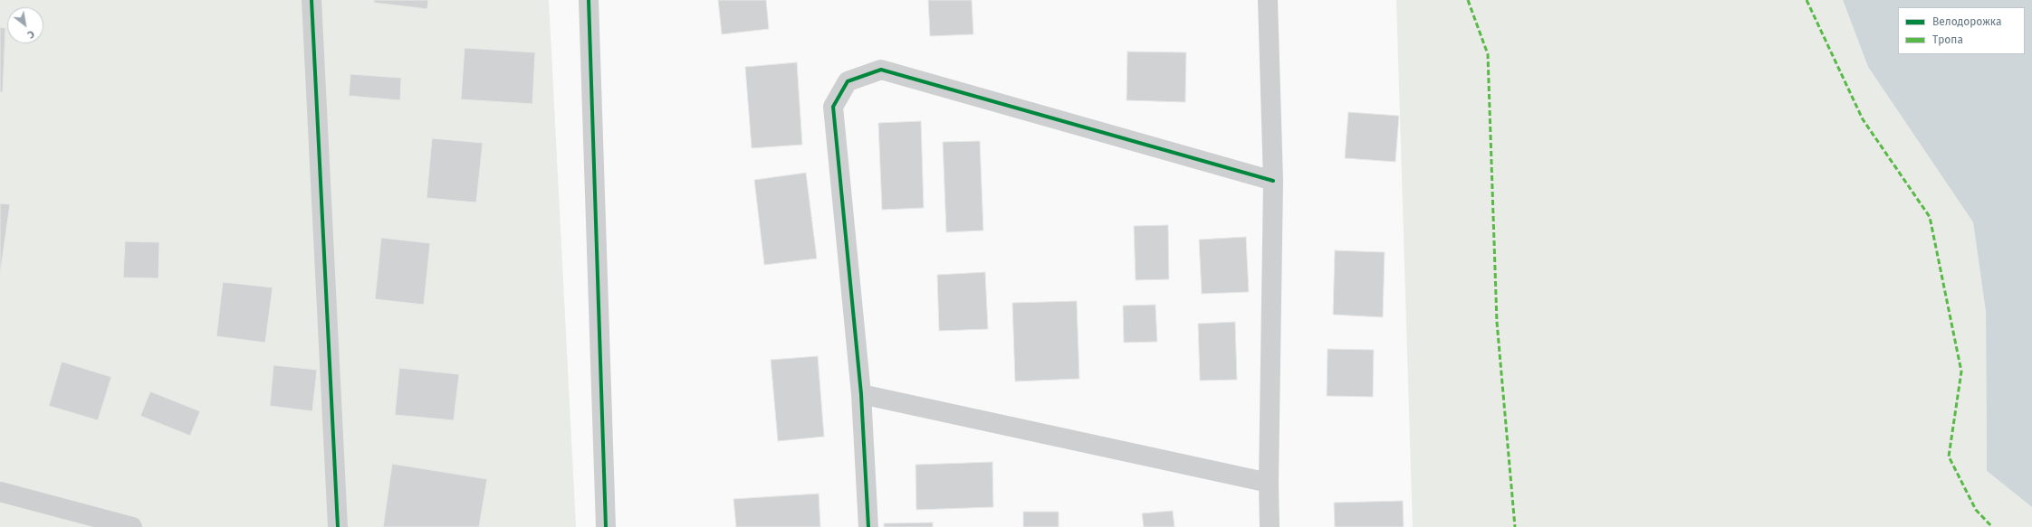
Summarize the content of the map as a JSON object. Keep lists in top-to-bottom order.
{
  "legend": ["Велодорожка", "Тропа"],
  "north": "bottom right"
}
